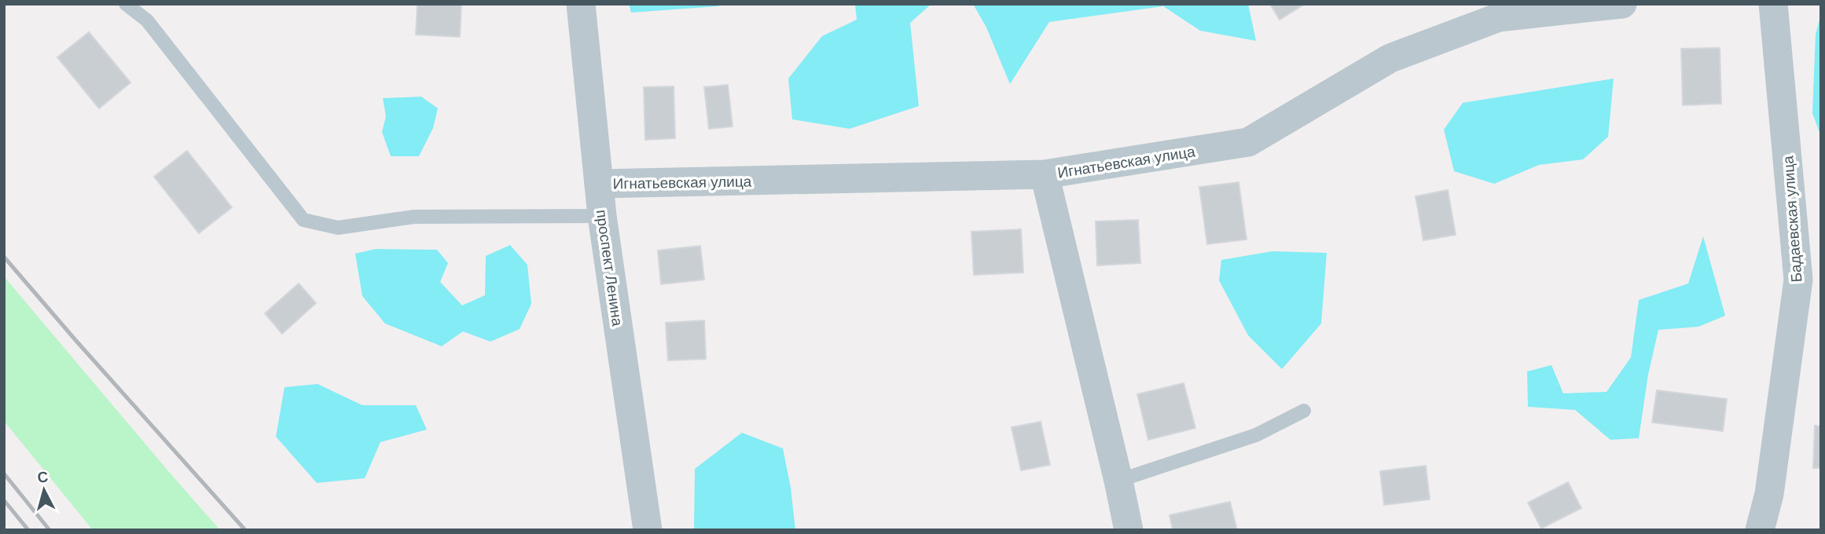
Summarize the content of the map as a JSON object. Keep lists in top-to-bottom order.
{
  "streets": {
    "street": ["Игнатьевская улица", "Бадаевская улица", "проспект Ленина"]
  },
  "crossings": [
    ["Игнатьевская улица", "проспект Ленина"]
  ],
  "north": "top"
}
